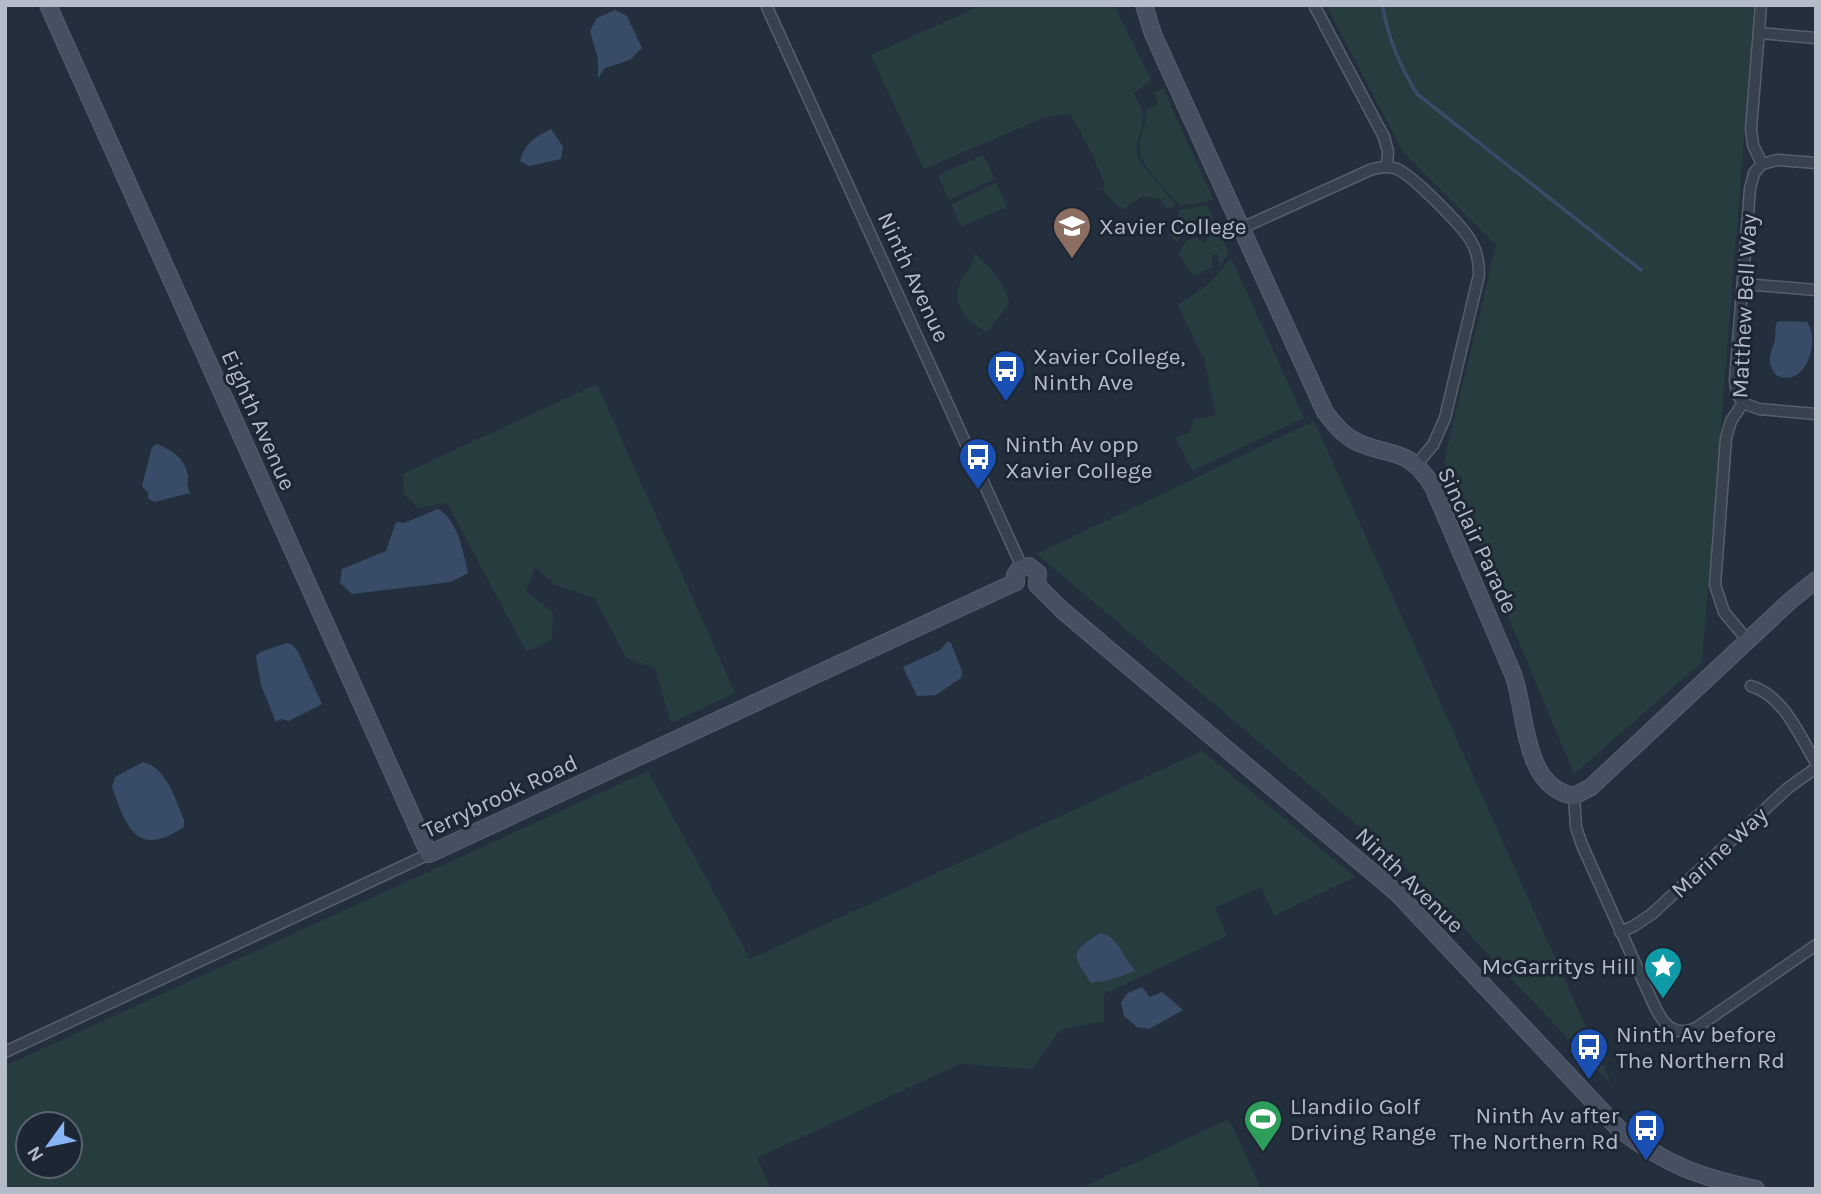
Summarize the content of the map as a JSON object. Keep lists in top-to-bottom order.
{
  "streets": {
    "main road": [
      "Ninth Avenue",
      "Eighth Avenue",
      "Sinclair Parade",
      "Terrybrook Road"
    ],
    "street": ["Matthew Bell Way", "Marine Way"]
  },
  "crossings": [
    ["Ninth Avenue", "Terrybrook Road"],
    ["Eighth Avenue", "Terrybrook Road"]
  ],
  "places": {
    "school or university": ["Xavier College"],
    "bus stop": [
      "Xavier College, Ninth Ave",
      "Ninth Av opp Xavier College",
      "Ninth Av before The Northern Rd",
      "Ninth Av after The Northern Rd"
    ],
    "place": ["McGarritys Hill"],
    "sports": ["Llandilo Golf Driving Range"]
  },
  "north": "bottom left"
}
